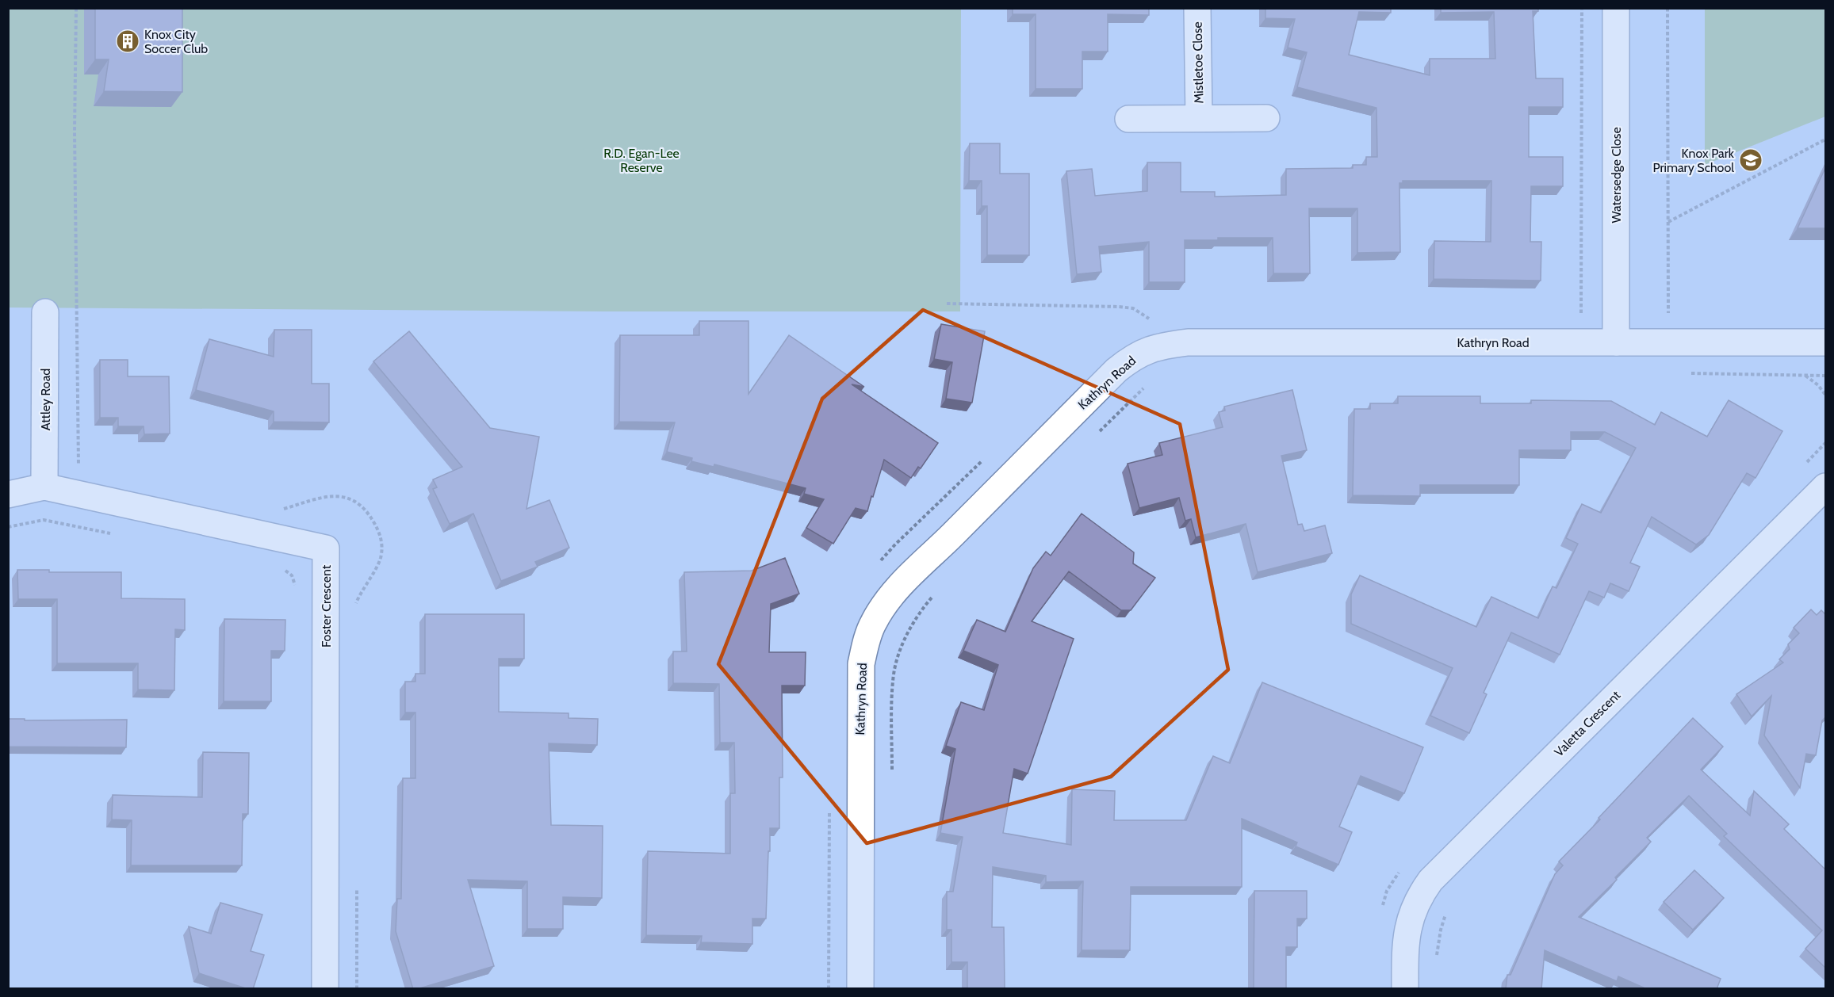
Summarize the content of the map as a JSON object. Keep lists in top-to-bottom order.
{
  "streets": {
    "street": [
      "Mistletoe Close",
      "Watersedge Close",
      "Kathryn Road",
      "Attley Road",
      "Foster Crescent",
      "Valetta Crescent"
    ]
  },
  "crossings": [
    ["Watersedge Close", "Kathryn Road"],
    ["Attley Road", "Foster Crescent"]
  ],
  "parks": ["R.D. Egan-Lee Reserve"],
  "places": {
    "building": ["Knox City Soccer Club"],
    "school or university": ["Knox Park Primary School"]
  }
}
